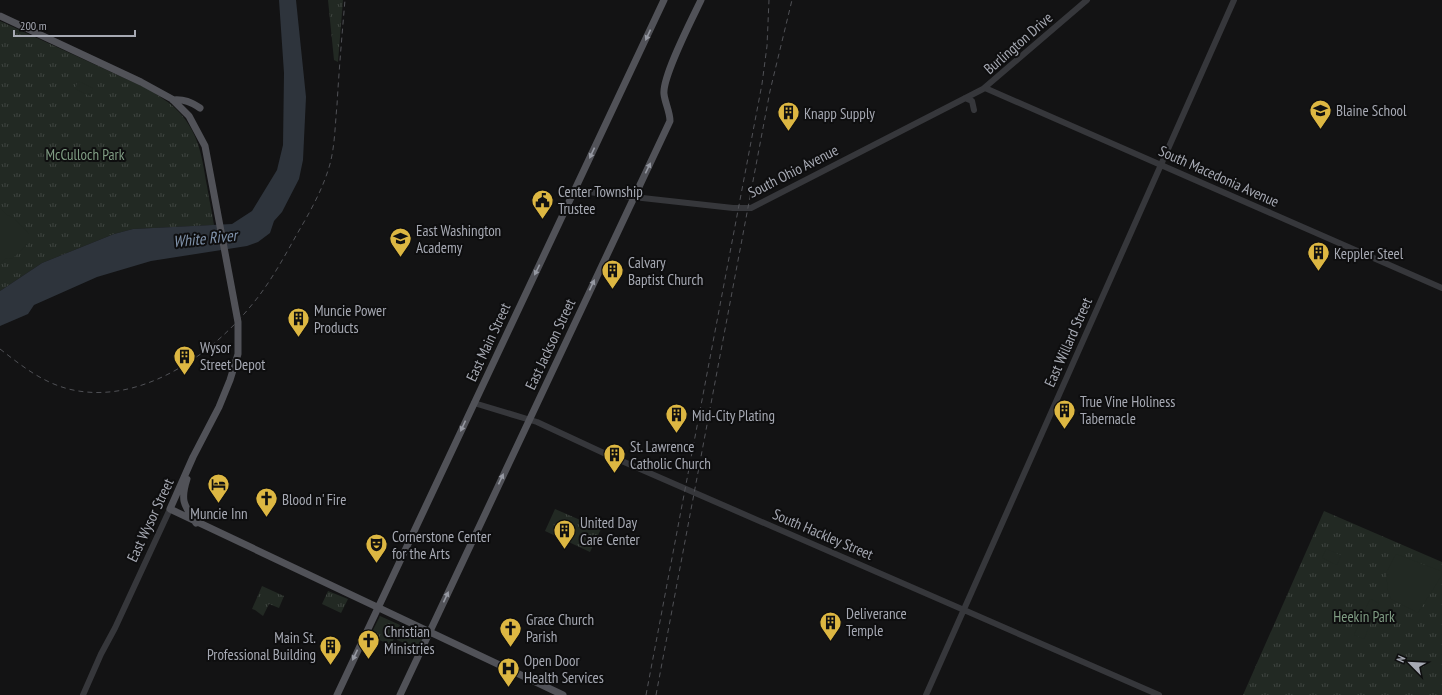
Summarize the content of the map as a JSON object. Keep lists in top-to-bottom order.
{
  "streets": {
    "main road": ["East Main Street", "East Jackson Street", "East Wysor Street"],
    "street": [
      "Burlington Drive",
      "South Ohio Avenue",
      "South Macedonia Avenue",
      "East Willard Street",
      "South Hackley Street"
    ]
  },
  "crossings": [
    ["Burlington Drive", "South Ohio Avenue"],
    ["Burlington Drive", "South Macedonia Avenue"],
    ["South Ohio Avenue", "South Macedonia Avenue"],
    ["South Ohio Avenue", "East Main Street"],
    ["South Ohio Avenue", "East Jackson Street"],
    ["South Macedonia Avenue", "East Willard Street"],
    ["East Main Street", "South Hackley Street"],
    ["East Willard Street", "South Hackley Street"],
    ["East Jackson Street", "South Hackley Street"]
  ],
  "one_way": ["East Main Street", "East Jackson Street"],
  "water": ["White River"],
  "parks": ["McCulloch Park", "Heekin Park"],
  "places": {
    "school or university": ["Blaine School", "East Washington Academy"],
    "building": [
      "Knapp Supply",
      "Keppler Steel",
      "Calvary Baptist Church",
      "Muncie Power Products",
      "Wysor Street Depot",
      "True Vine Holiness Tabernacle",
      "Mid-City Plating",
      "St. Lawrence Catholic Church",
      "United Day Care Center",
      "Deliverance Temple",
      "Main St. Professional Building"
    ],
    "public building": ["Center Township Trustee"],
    "hotel": ["Muncie Inn"],
    "church": ["Blood n' Fire", "Grace Church Parish", "Christian Ministries"],
    "theatre": ["Cornerstone Center for the Arts"],
    "hospital": ["Open Door Health Services"]
  },
  "scale_bar": "200 m",
  "north": "top left"
}
